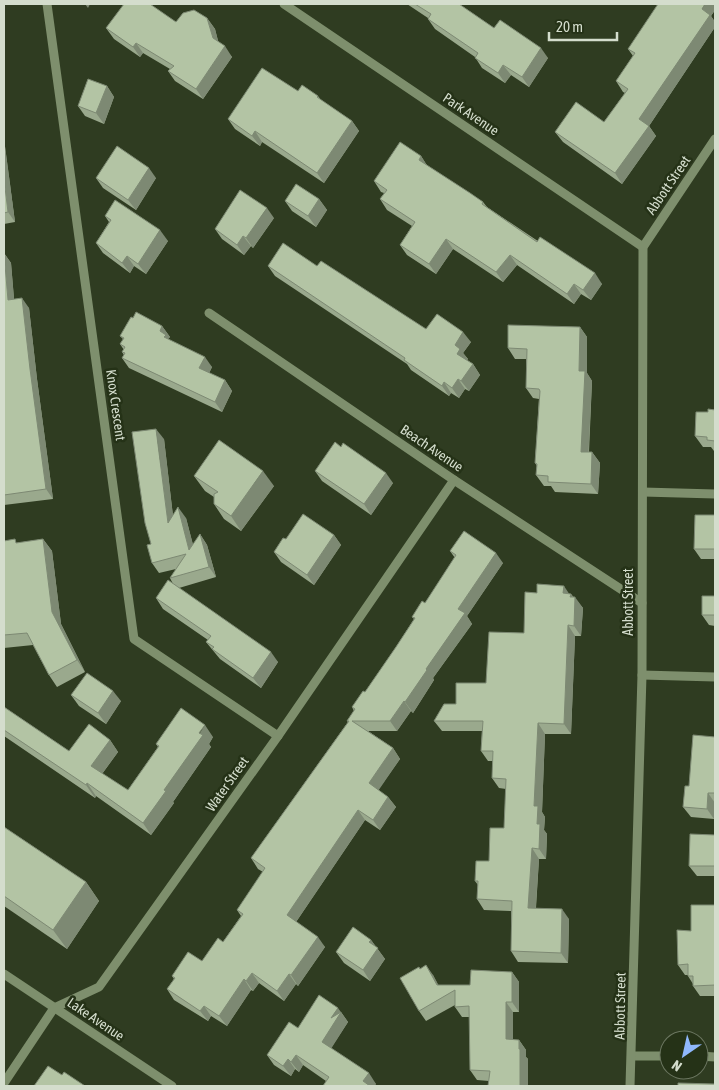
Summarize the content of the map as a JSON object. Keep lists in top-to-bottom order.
{
  "streets": {
    "street": [
      "Park Avenue",
      "Abbott Street",
      "Knox Crescent",
      "Beach Avenue",
      "Water Street",
      "Lake Avenue"
    ]
  },
  "crossings": [
    ["Park Avenue", "Abbott Street"],
    ["Abbott Street", "Beach Avenue"],
    ["Knox Crescent", "Water Street"],
    ["Beach Avenue", "Water Street"],
    ["Water Street", "Lake Avenue"]
  ],
  "scale_bar": "20 m",
  "north": "bottom left"
}
